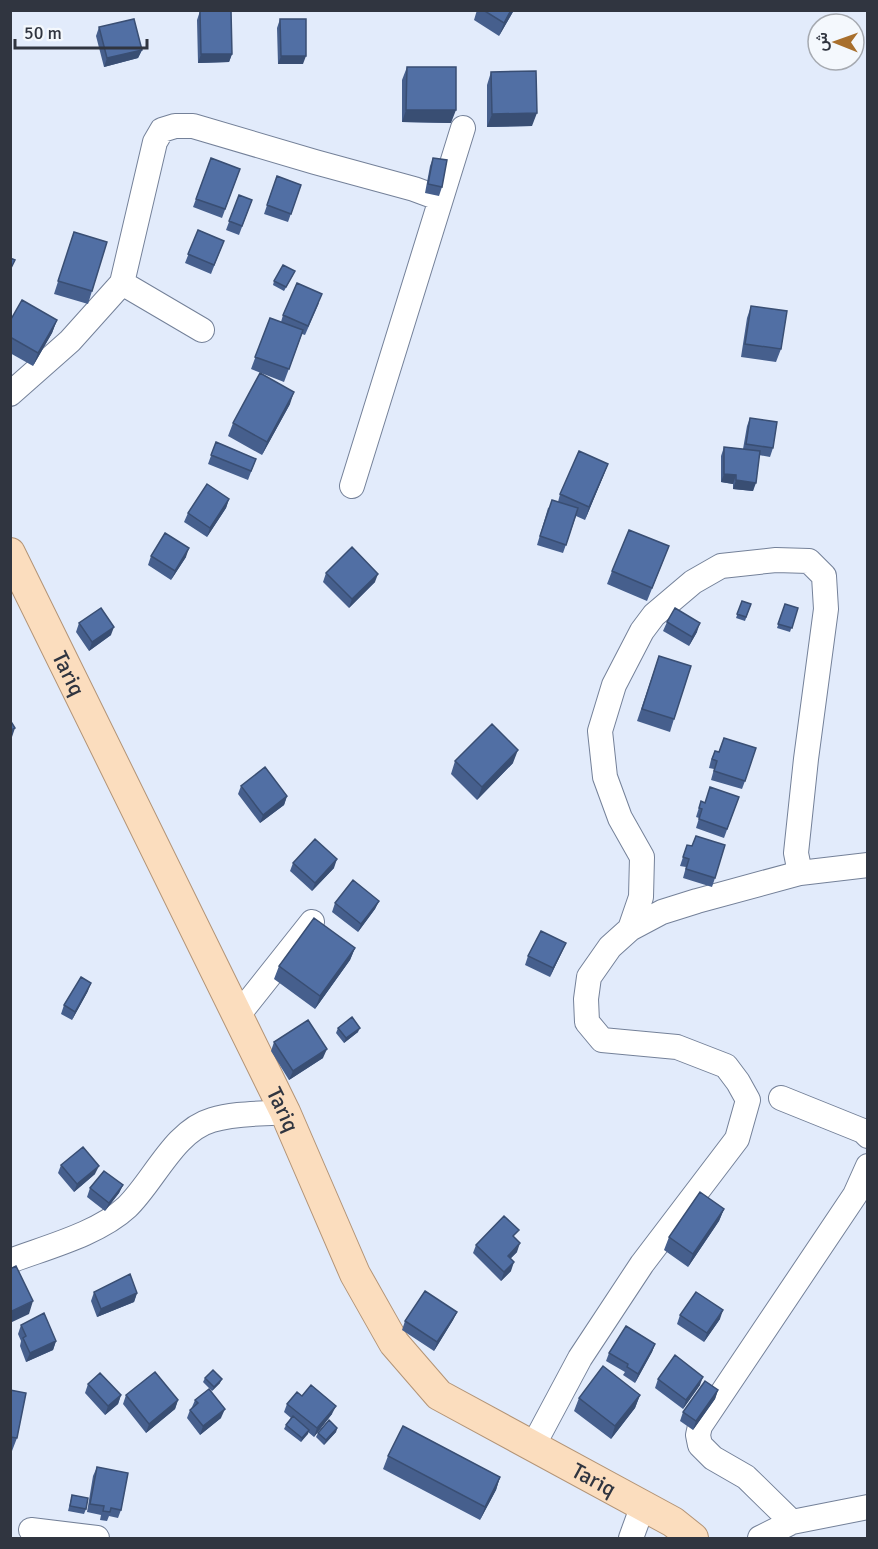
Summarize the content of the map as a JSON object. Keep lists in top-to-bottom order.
{
  "streets": {
    "main road": ["Tariq"]
  },
  "scale_bar": "50 m",
  "north": "left"
}
